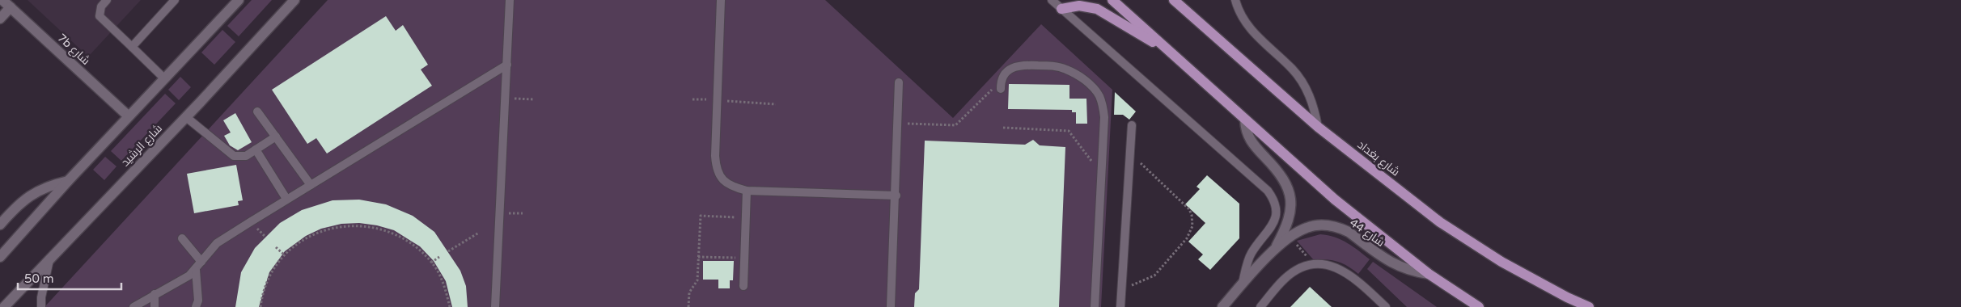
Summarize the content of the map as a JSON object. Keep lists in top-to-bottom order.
{
  "streets": {
    "main road": [
      "7b شارع",
      "شارع الرشيد",
      "شارع بغداد",
      "شارع 44"
    ]
  },
  "scale_bar": "50 m"
}
